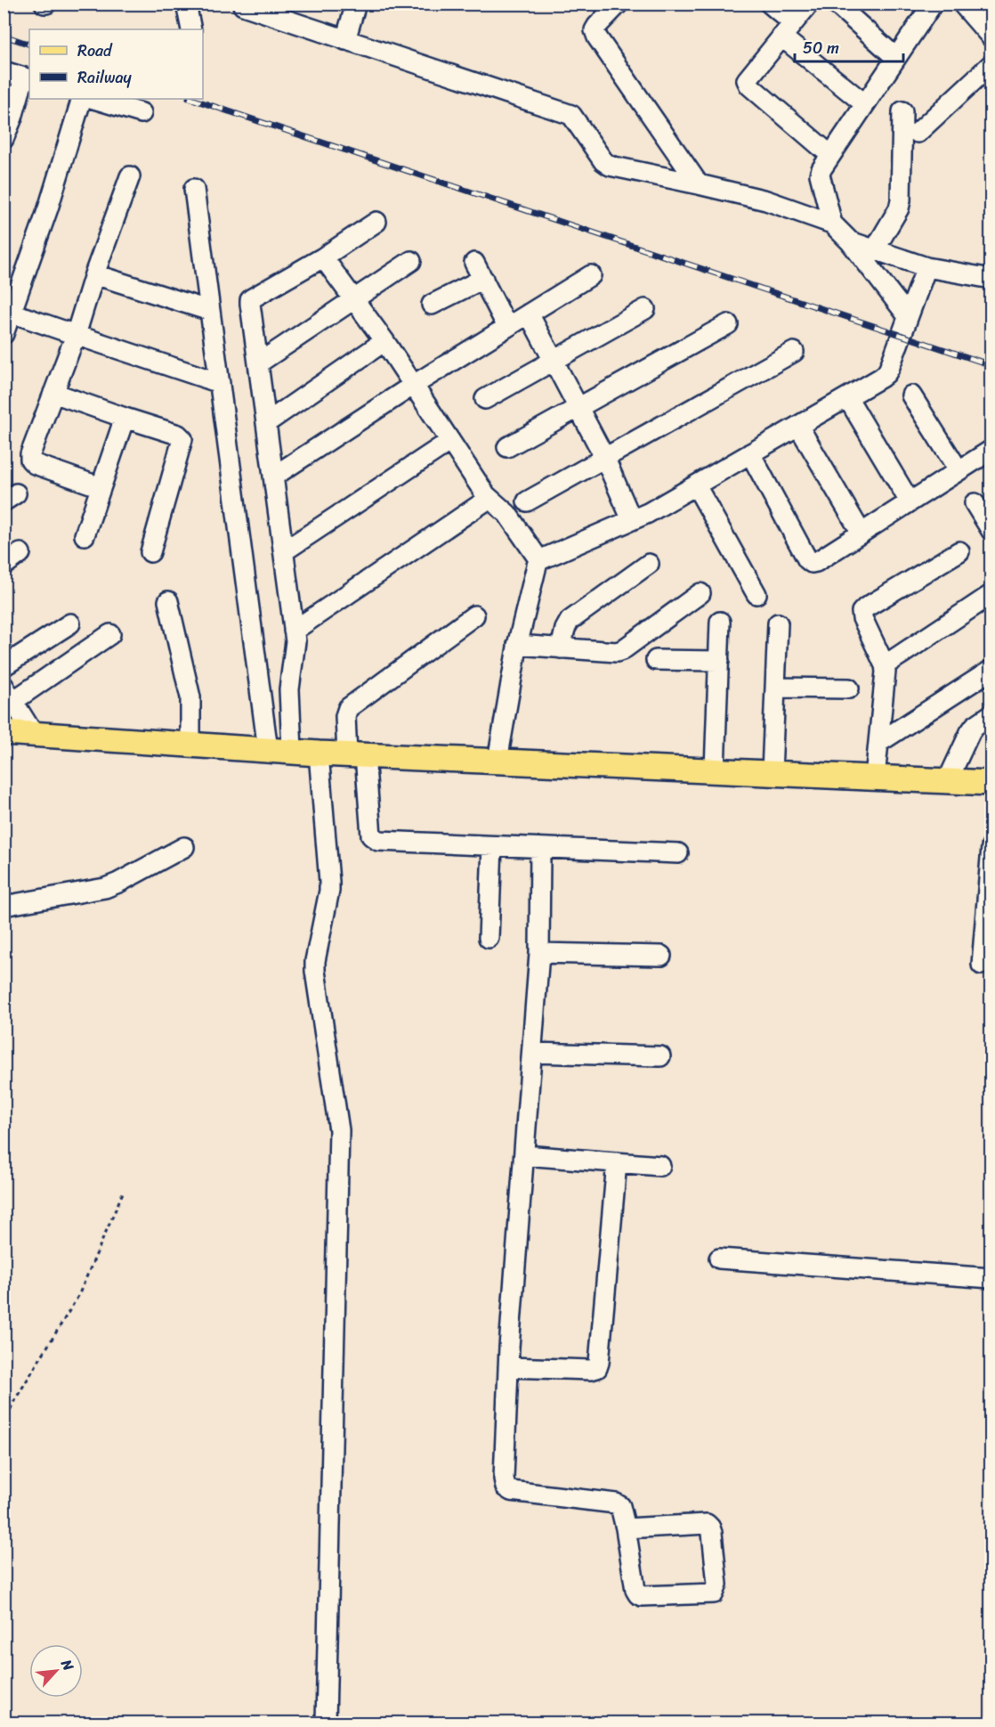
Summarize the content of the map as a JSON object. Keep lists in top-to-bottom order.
{
  "legend": ["Road", "Railway"],
  "scale_bar": "50 m",
  "north": "top right"
}
